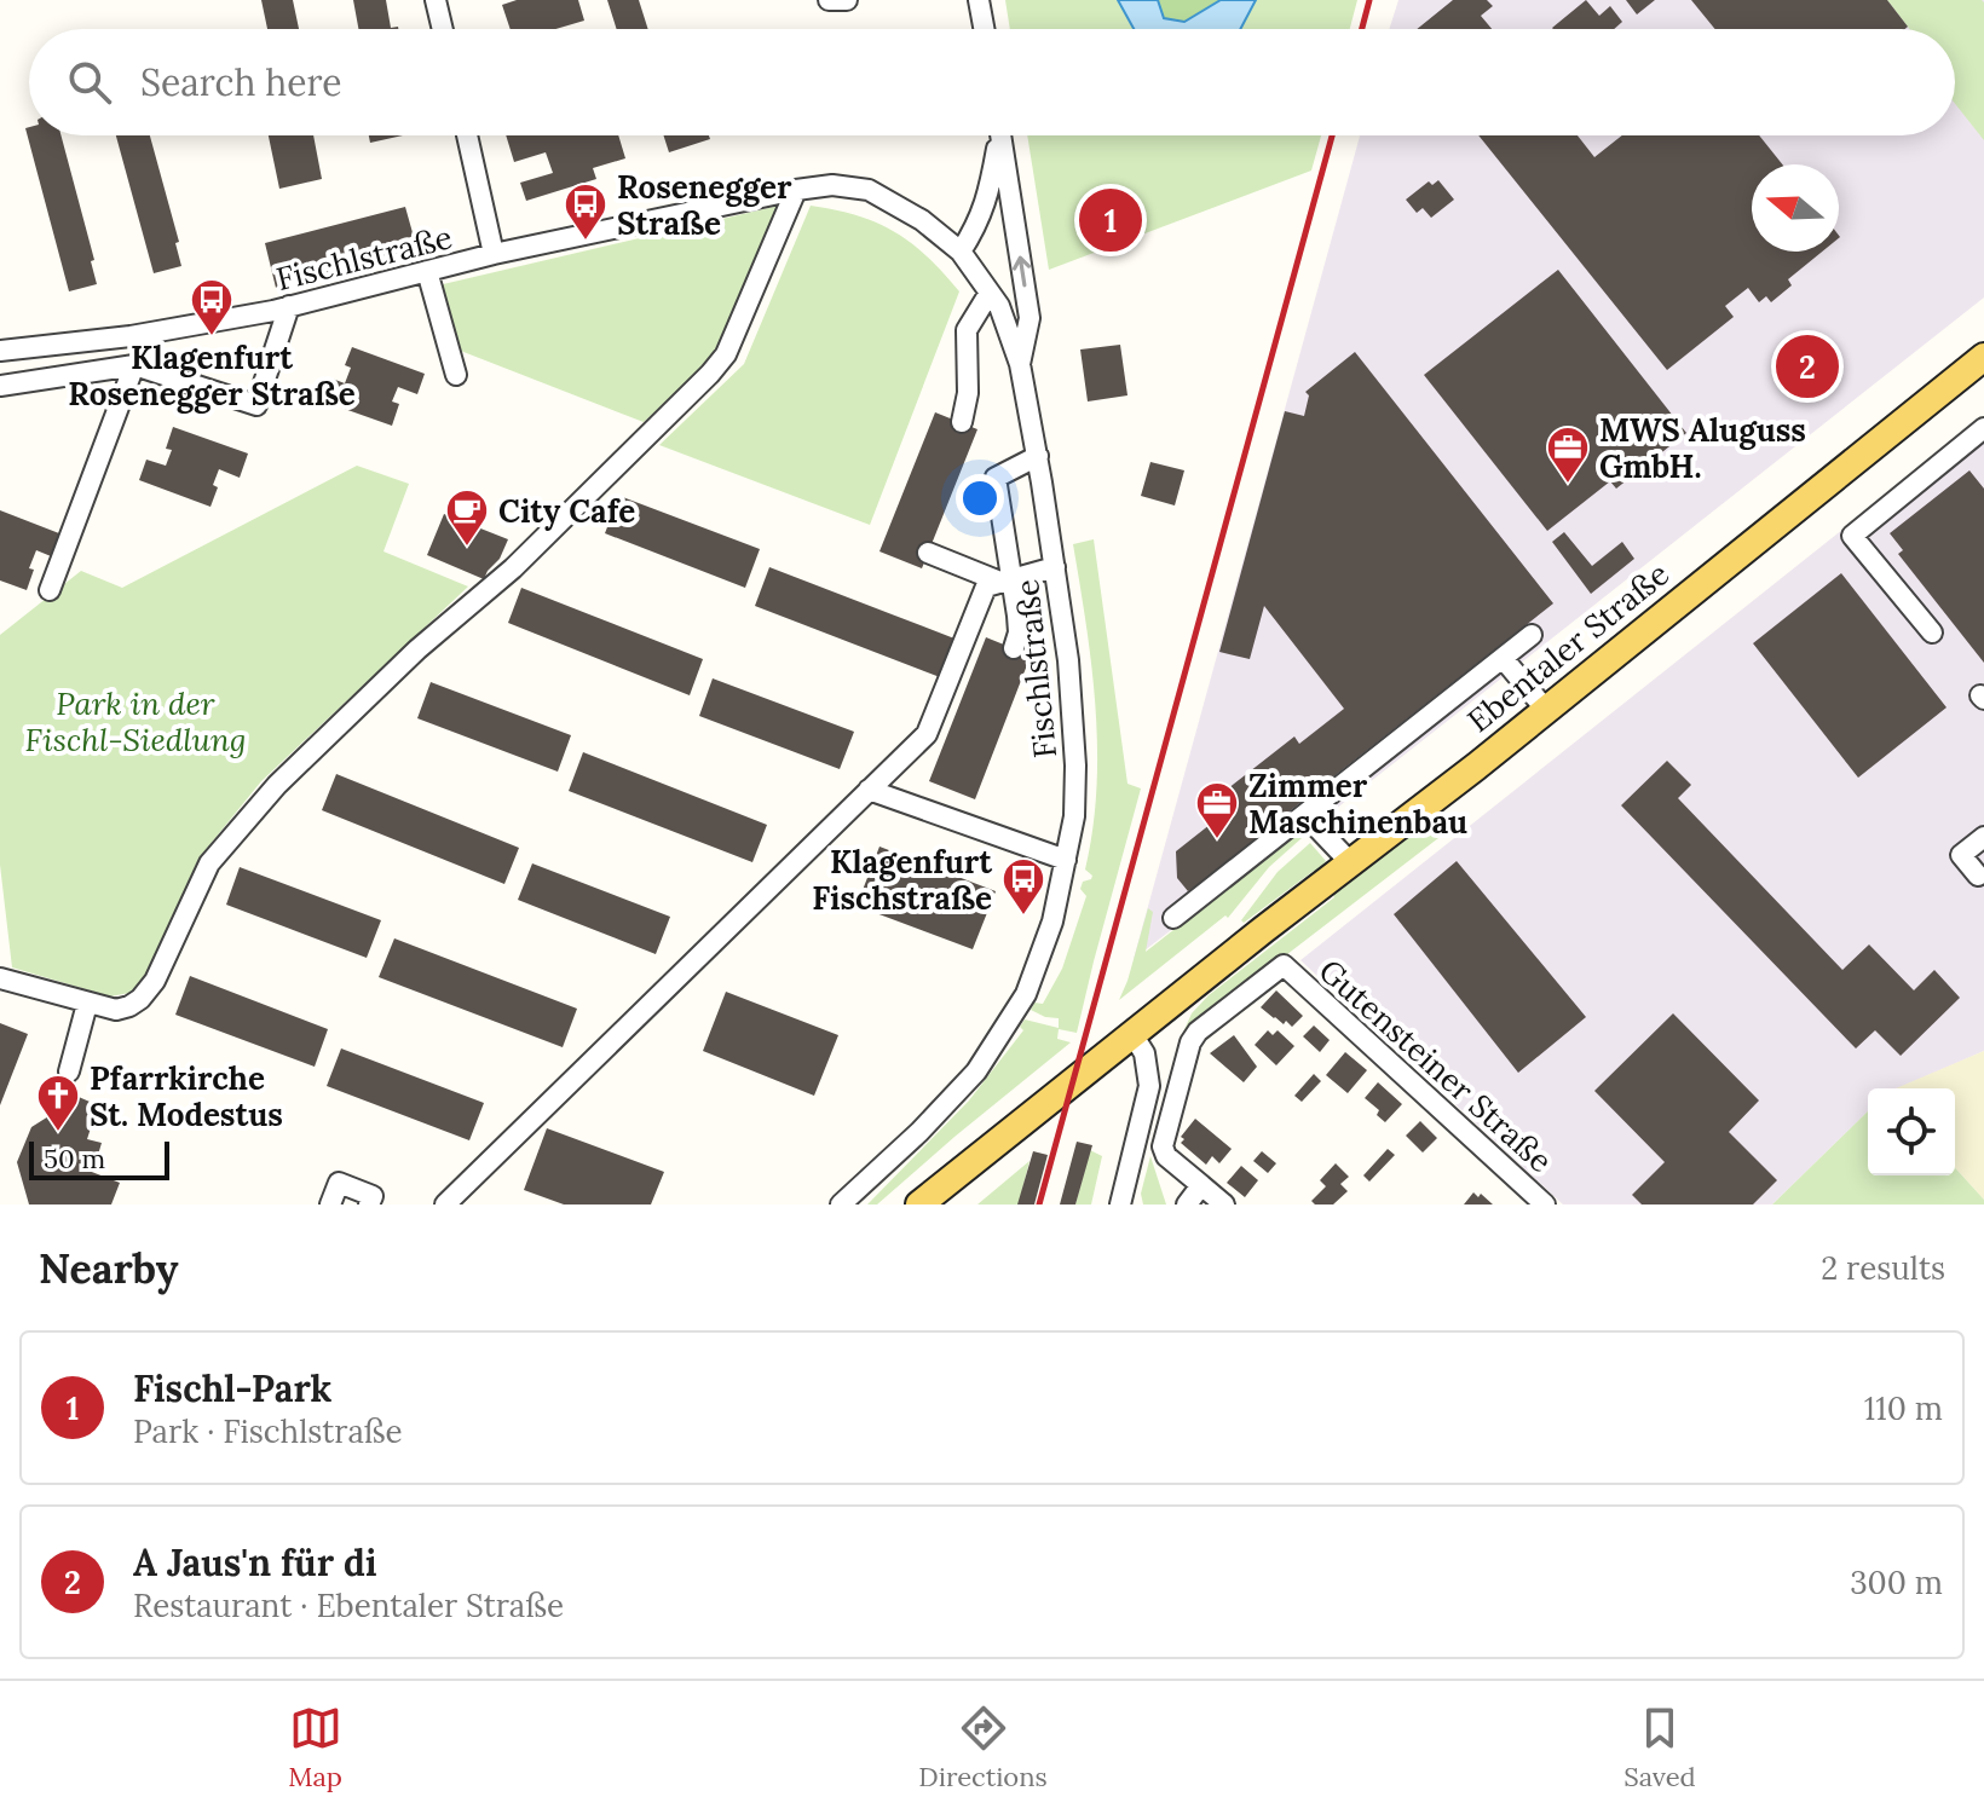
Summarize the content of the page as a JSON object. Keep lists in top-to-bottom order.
{
  "streets": {
    "main road": ["Ebentaler Straße"],
    "street": ["Fischlstraße", "Gutensteiner Straße"]
  },
  "parks": ["Park in der Fischl-Siedlung"],
  "places": {
    "bus stop": ["Rosenegger Straße", "Klagenfurt Rosenegger Straße", "Klagenfurt Fischstraße"],
    "office": ["MWS Aluguss GmbH.", "Zimmer Maschinenbau"],
    "cafe": ["City Cafe"],
    "church": ["Pfarrkirche St. Modestus"]
  },
  "scale_bar": "50 m",
  "north": "left",
  "page": {
    "search": "Search here",
    "pins": ["1", "2"],
    "scale": "50 m",
    "heading": ["Nearby", "2 results"],
    "list": [
      {
        "mark": "1",
        "name": "Fischl-Park",
        "note": "Park · Fischlstraße",
        "value": "110 m"
      },
      {
        "mark": "2",
        "name": "A Jaus'n für di",
        "note": "Restaurant · Ebentaler Straße",
        "value": "300 m"
      }
    ],
    "nav": ["Map", "Directions", "Saved"]
  }
}
